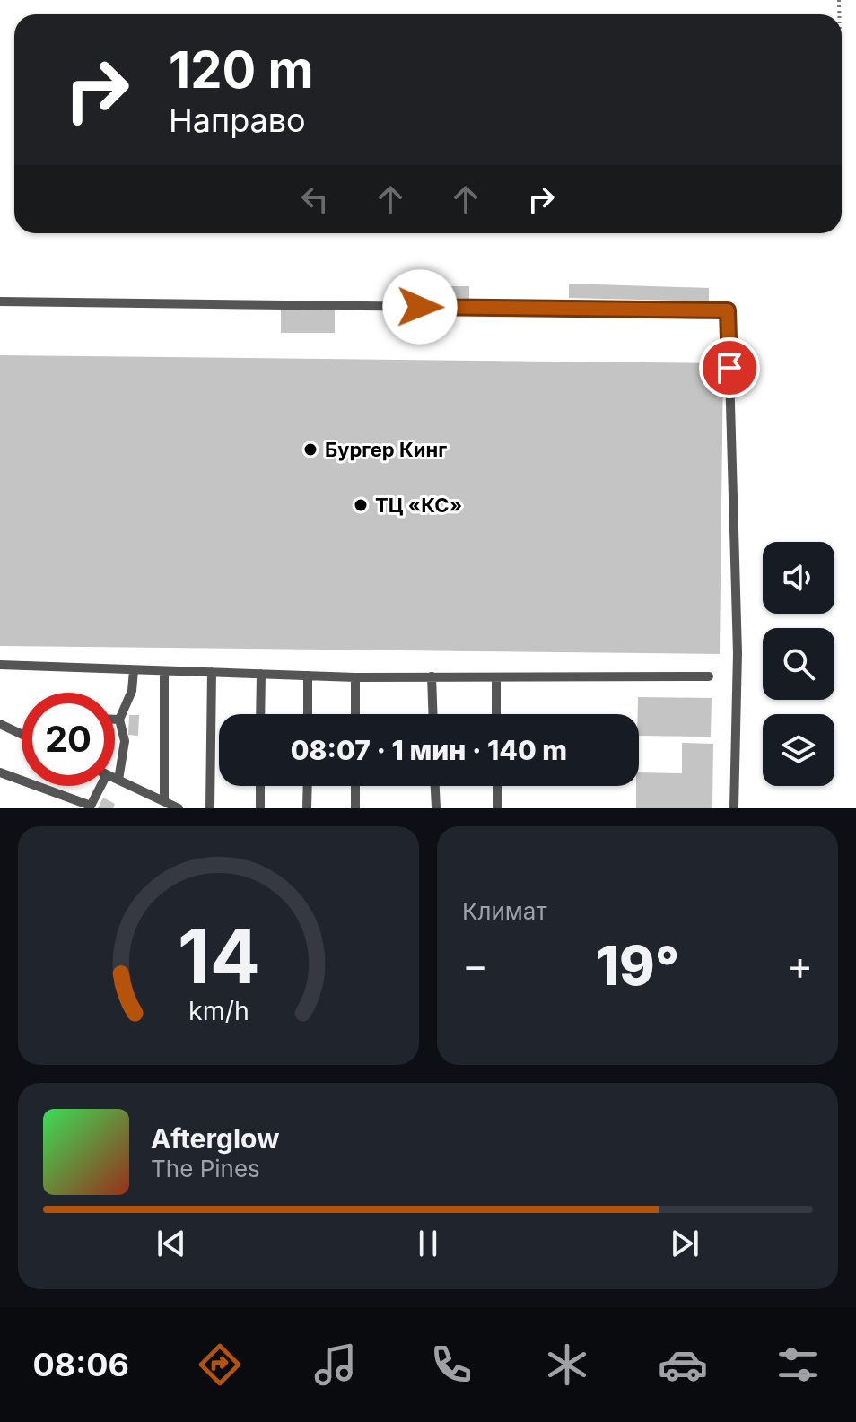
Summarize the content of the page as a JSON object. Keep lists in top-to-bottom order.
{
  "places": ["Бургер Кинг", "ТЦ «КС»"],
  "page": {
    "turn": ["120 m", "Направо"],
    "limit": "20",
    "trip": "08:07 · 1 мин · 140 m",
    "tile": "Климат",
    "heat": ["−", "19°", "+"],
    "song": ["Afterglow", "The Pines"],
    "tabs": "08:06",
    "gauge": ["14", "km/h"]
  }
}
